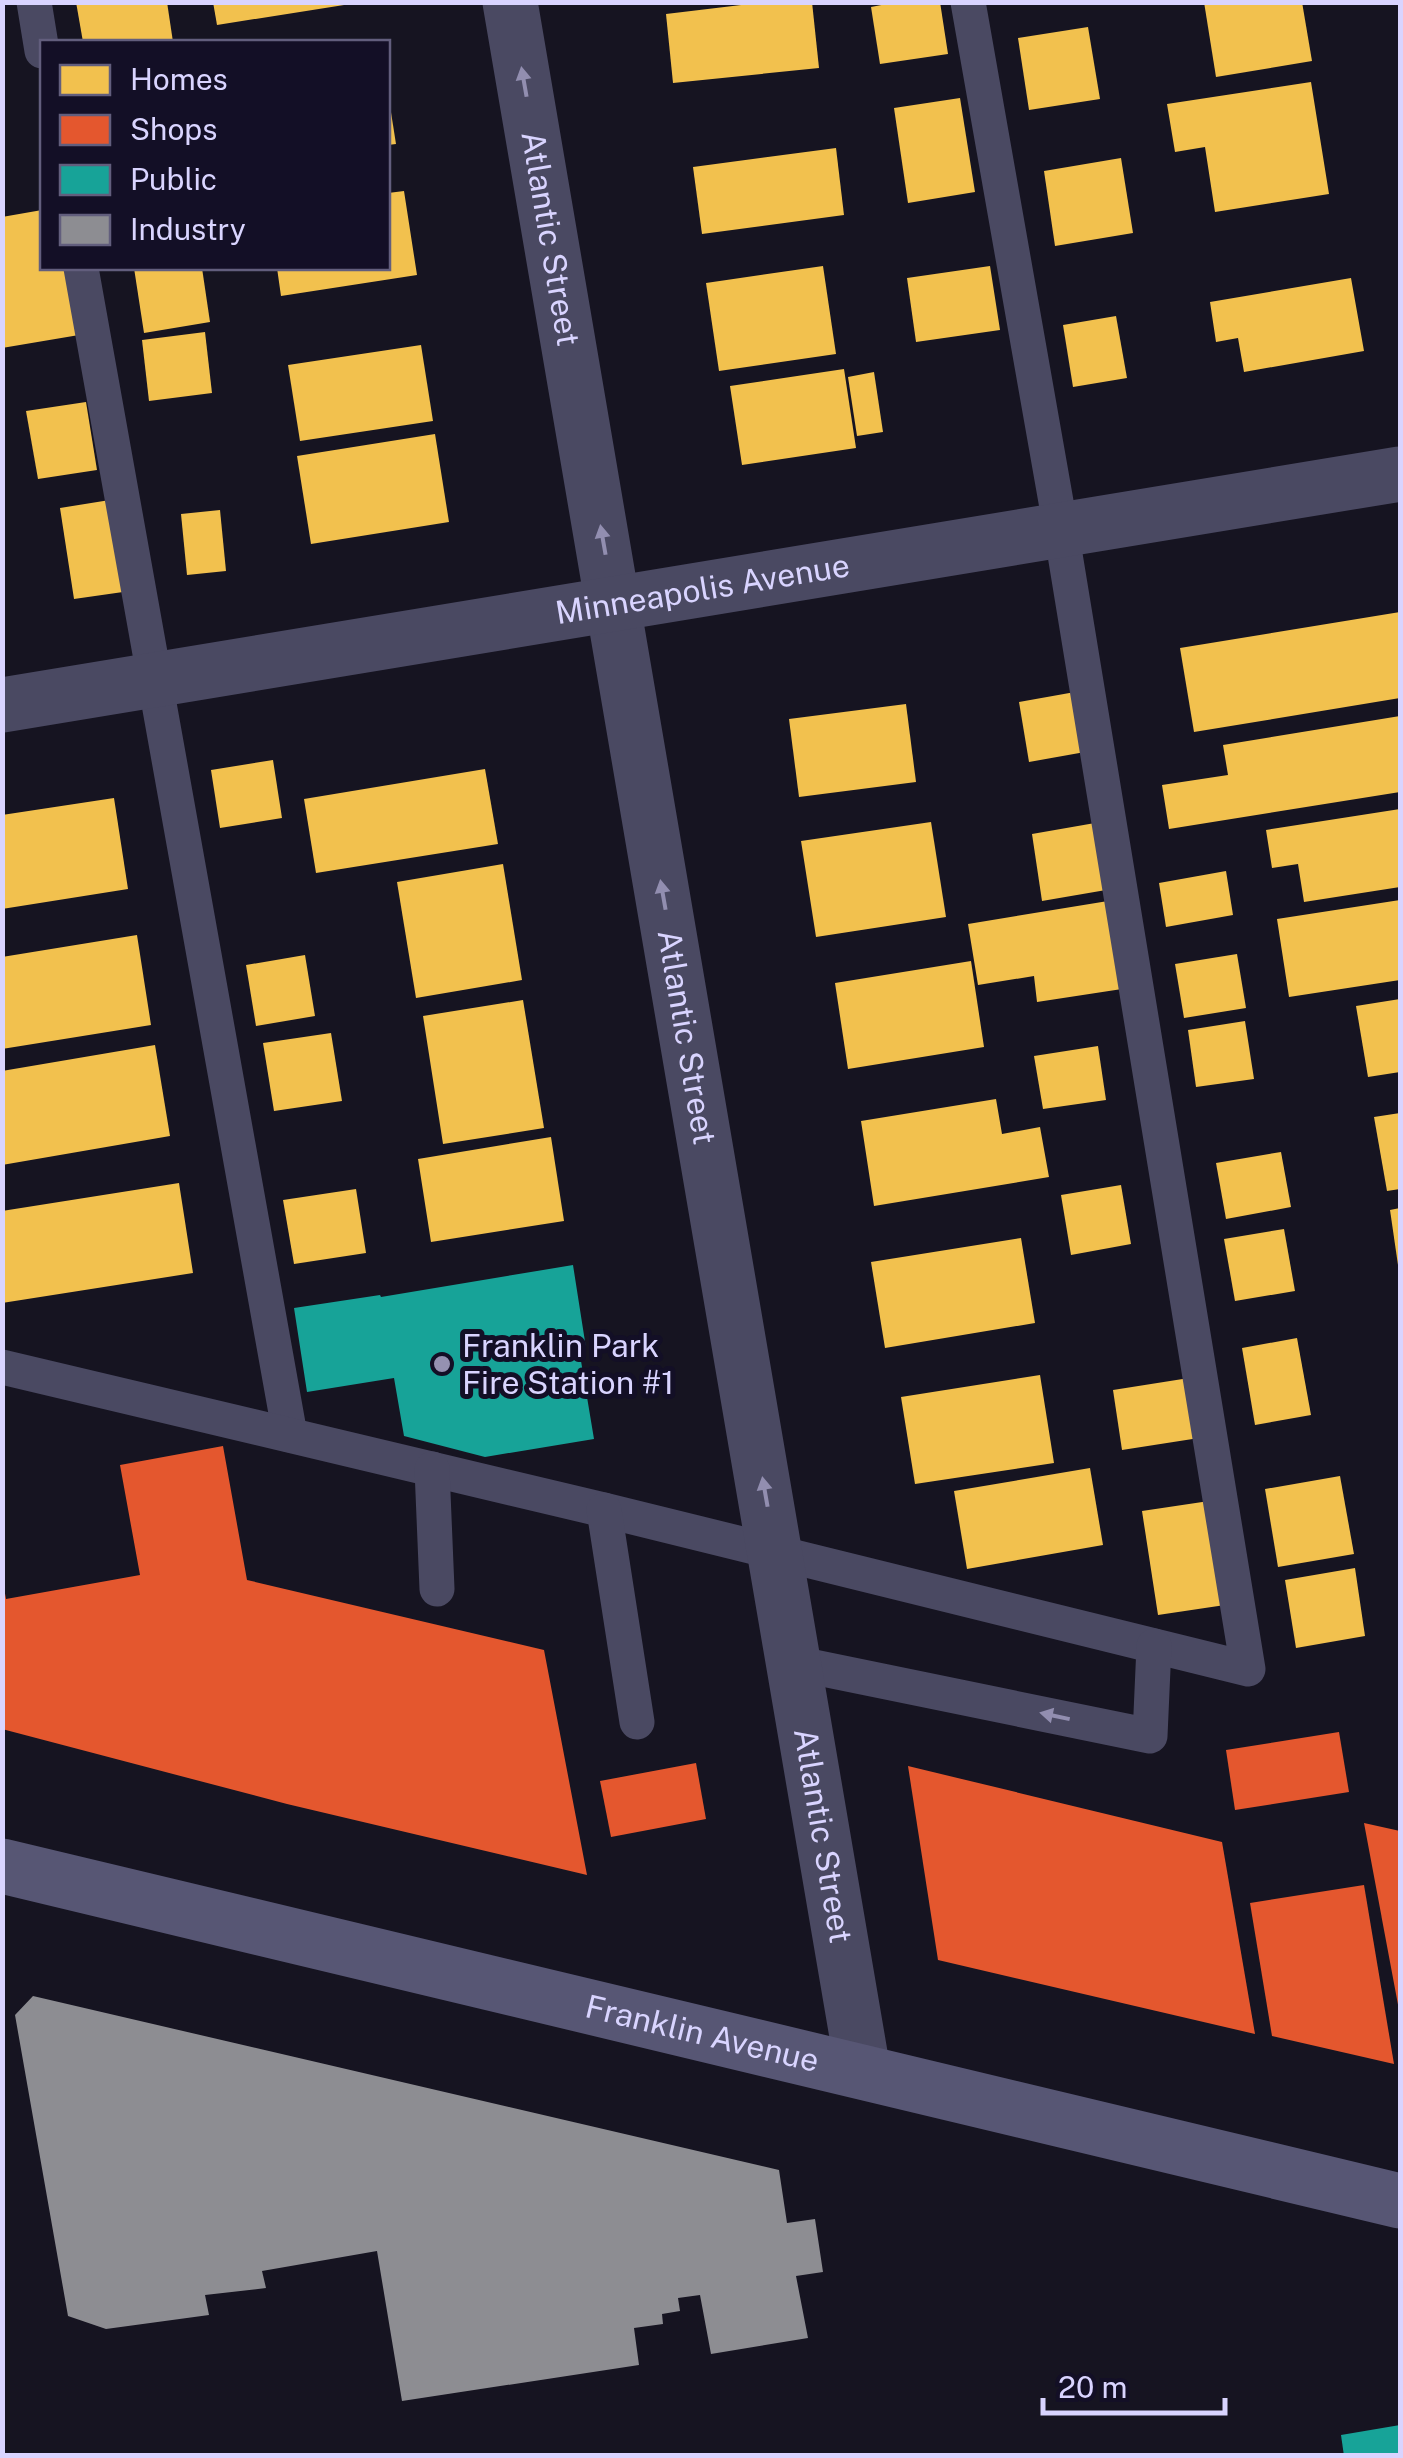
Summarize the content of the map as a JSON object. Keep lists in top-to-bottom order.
{
  "streets": {
    "main road": ["Franklin Avenue"],
    "street": ["Atlantic Street", "Minneapolis Avenue"]
  },
  "crossings": [
    ["Atlantic Street", "Minneapolis Avenue"],
    ["Atlantic Street", "Franklin Avenue"]
  ],
  "one_way": ["Atlantic Street"],
  "places": ["Franklin Park Fire Station #1"],
  "legend": [
    "Homes",
    "Shops",
    "Public",
    "Industry"
  ],
  "scale_bar": "20 m"
}
